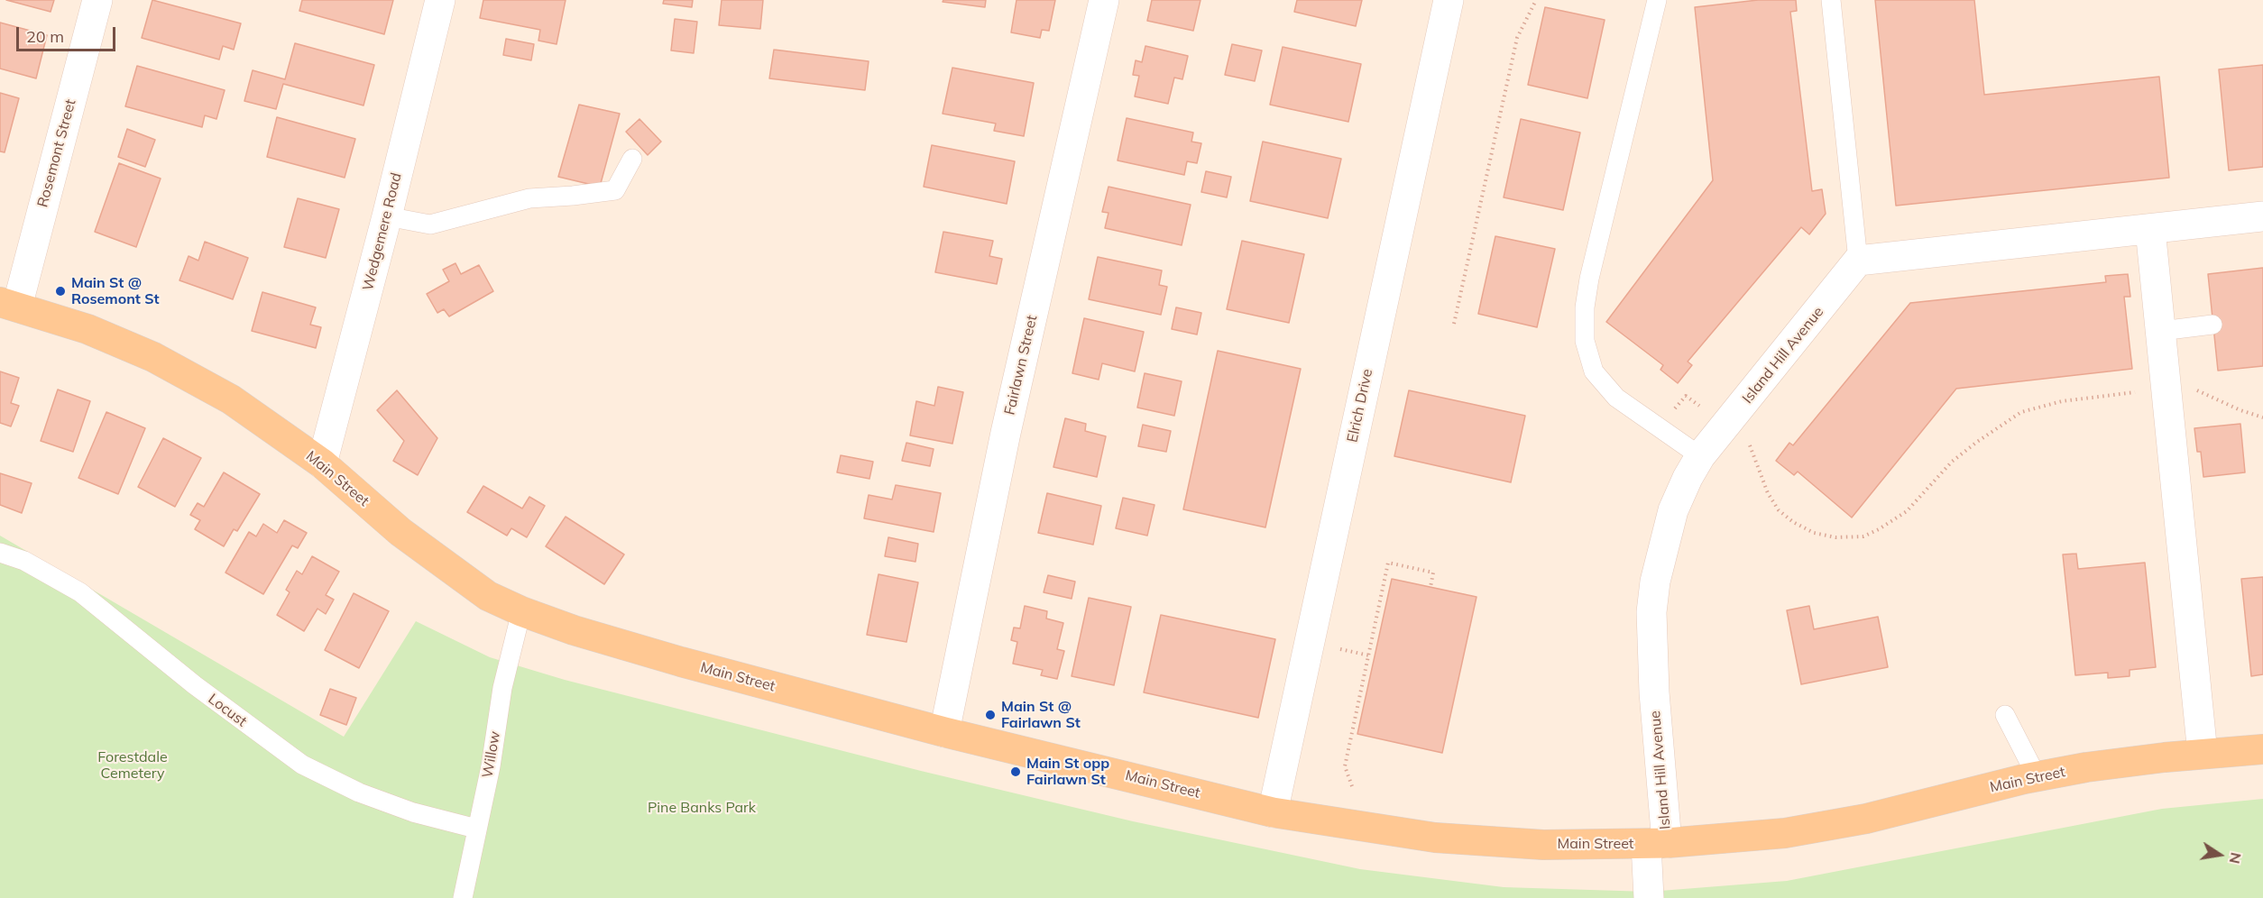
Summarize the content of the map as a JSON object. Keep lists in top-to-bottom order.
{
  "streets": {
    "main road": ["Main Street"],
    "street": [
      "Rosemont Street",
      "Wedgemere Road",
      "Island Hill Avenue",
      "Fairlawn Street",
      "Elrich Drive"
    ],
    "lane": ["Locust", "Willow"]
  },
  "crossings": [
    ["Rosemont Street", "Main Street"],
    ["Wedgemere Road", "Main Street"],
    ["Island Hill Avenue", "Main Street"],
    ["Fairlawn Street", "Main Street"],
    ["Elrich Drive", "Main Street"],
    ["Main Street", "Willow"],
    ["Locust", "Willow"]
  ],
  "parks": ["Forestdale Cemetery", "Pine Banks Park"],
  "places": ["Main St @ Rosemont St", "Main St @ Fairlawn St", "Main St opp Fairlawn St"],
  "scale_bar": "20 m",
  "north": "right"
}
